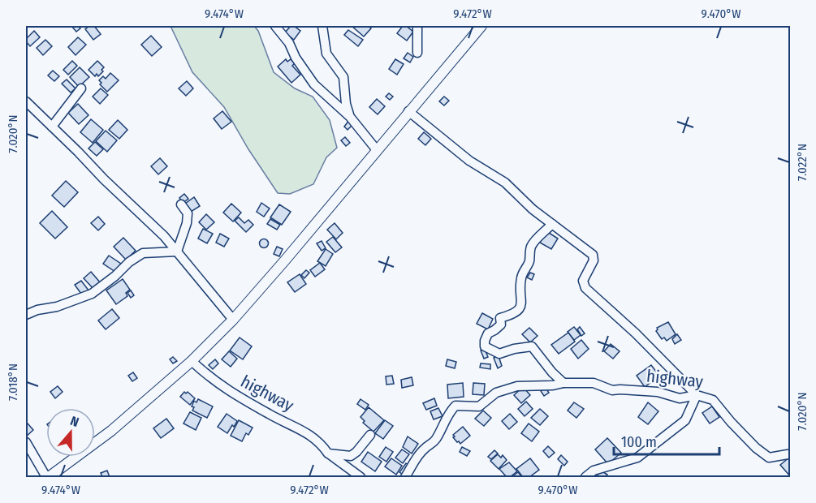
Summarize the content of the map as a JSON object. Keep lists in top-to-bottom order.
{
  "streets": {
    "street": ["highway"]
  },
  "scale_bar": "100 m",
  "north": "top",
  "coordinates": [
    "9.474°W",
    "9.472°W",
    "9.470°W",
    "7.020°N",
    "7.022°N",
    "7.018°N"
  ]
}
